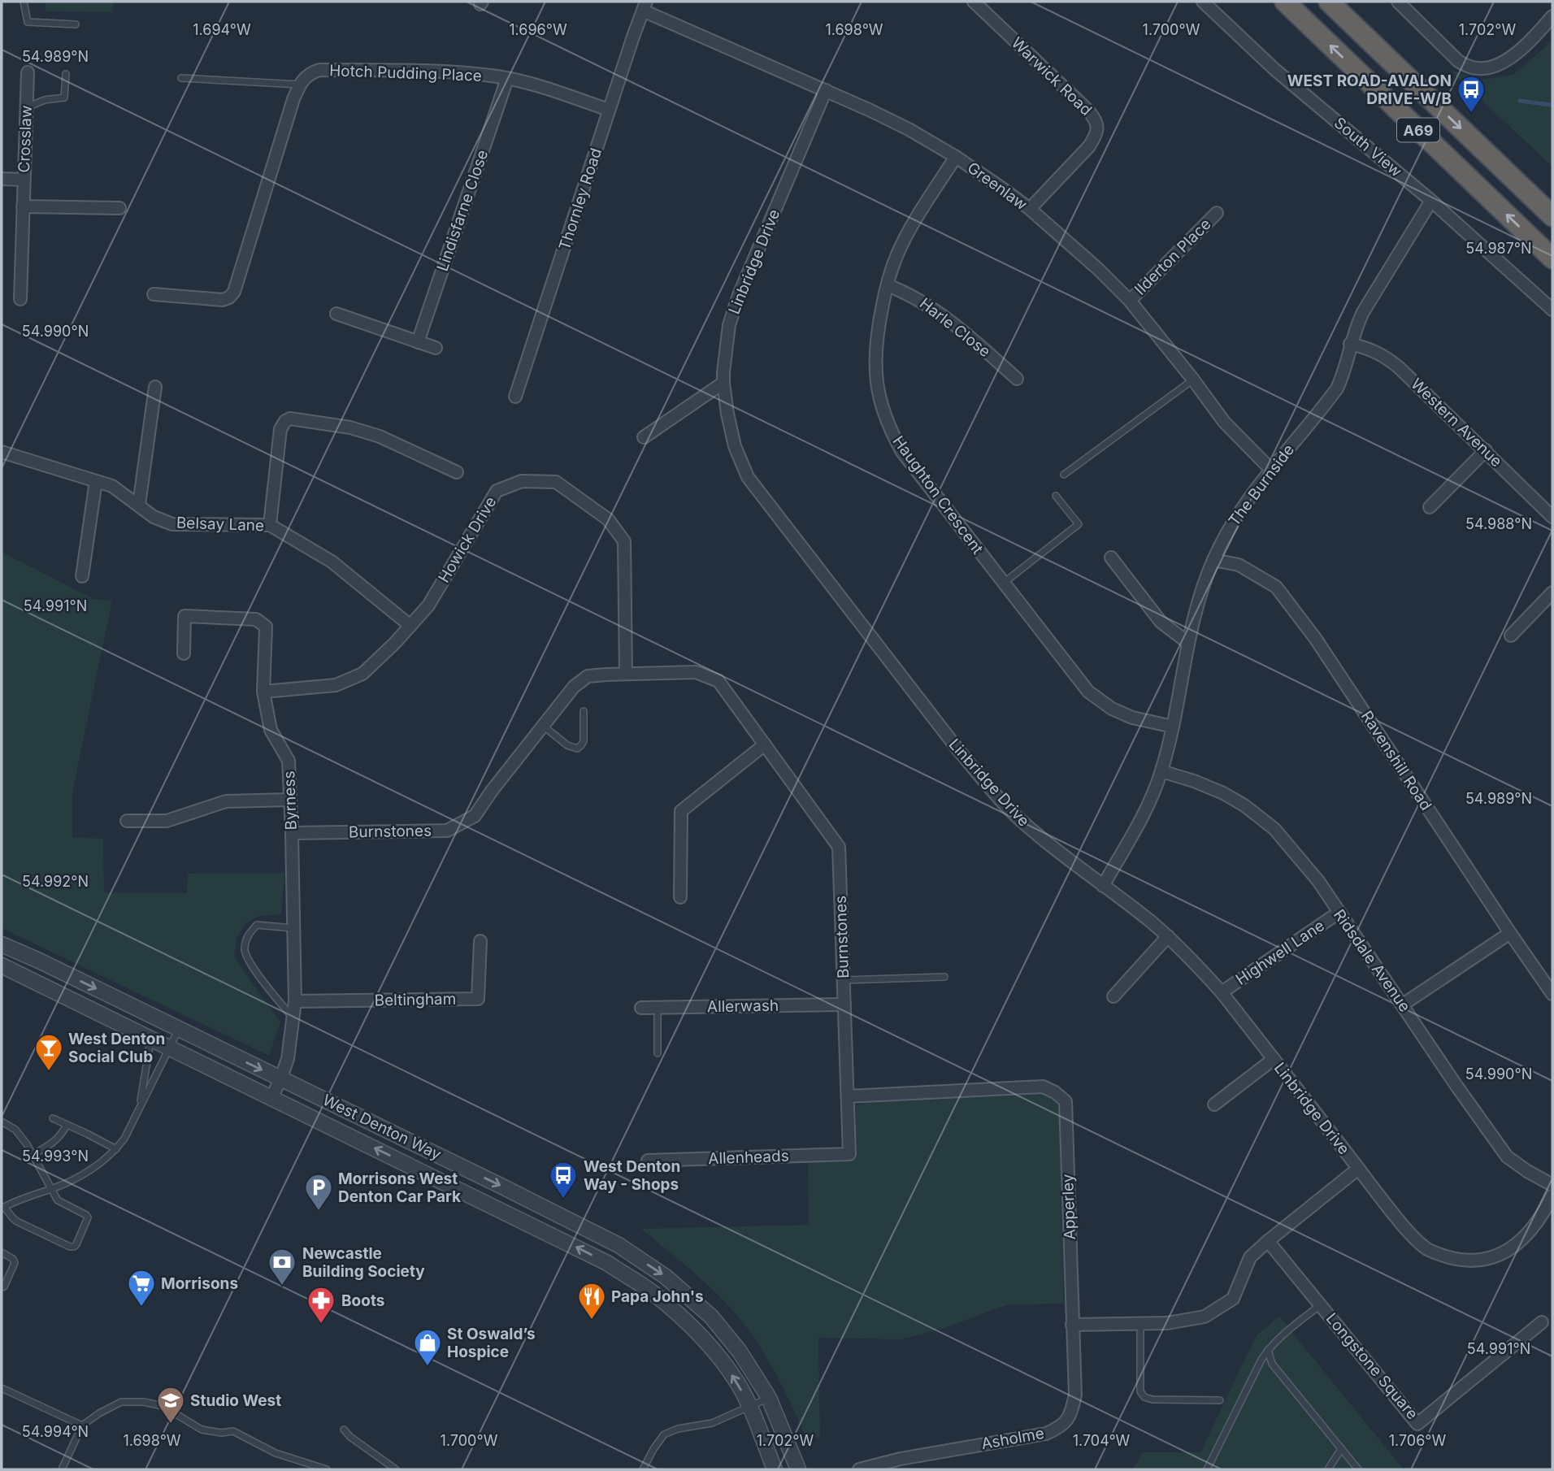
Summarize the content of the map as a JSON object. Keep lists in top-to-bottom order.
{
  "streets": {
    "highway": ["A69"],
    "street": [
      "Hotch Pudding Place",
      "Warwick Road",
      "Crosslaw",
      "South View",
      "Greenlaw",
      "Thornley Road",
      "Lindisfarne Close",
      "Ilderton Place",
      "Linbridge Drive",
      "Harle Close",
      "Western Avenue",
      "The Burnside",
      "Haughton Crescent",
      "Belsay Lane",
      "Howick Drive",
      "Ravenshill Road",
      "Byrness",
      "Burnstones",
      "Highwell Lane",
      "Ridsdale Avenue",
      "Beltingham",
      "Allerwash",
      "West Denton Way",
      "Allenheads",
      "Apperley",
      "Longstone Square",
      "Asholme"
    ]
  },
  "crossings": [
    ["Hotch Pudding Place", "Thornley Road"],
    ["Hotch Pudding Place", "Lindisfarne Close"],
    ["Warwick Road", "Greenlaw"],
    ["South View", "The Burnside"],
    ["Greenlaw", "Thornley Road"],
    ["Greenlaw", "Ilderton Place"],
    ["Greenlaw", "Linbridge Drive"],
    ["Greenlaw", "The Burnside"],
    ["Greenlaw", "Haughton Crescent"],
    ["Linbridge Drive", "The Burnside"],
    ["Linbridge Drive", "Highwell Lane"],
    ["Harle Close", "Haughton Crescent"],
    ["Western Avenue", "The Burnside"],
    ["The Burnside", "Haughton Crescent"],
    ["The Burnside", "Ravenshill Road"],
    ["The Burnside", "Ridsdale Avenue"],
    ["Belsay Lane", "Howick Drive"],
    ["Howick Drive", "Byrness"],
    ["Howick Drive", "Burnstones"],
    ["Byrness", "Burnstones"],
    ["Byrness", "Beltingham"],
    ["Byrness", "West Denton Way"],
    ["Burnstones", "Allerwash"],
    ["Burnstones", "Allenheads"],
    ["Burnstones", "Apperley"],
    ["Highwell Lane", "Ridsdale Avenue"],
    ["Apperley", "Asholme"]
  ],
  "places": {
    "bus stop": ["WEST ROAD-AVALON DRIVE-W/B", "West Denton Way - Shops"],
    "bar": ["West Denton Social Club"],
    "parking": ["Morrisons West Denton Car Park"],
    "bank": ["Newcastle Building Society"],
    "supermarket": ["Morrisons"],
    "restaurant": ["Papa John's"],
    "pharmacy": ["Boots"],
    "shop": ["St Oswald’s Hospice"],
    "school or university": ["Studio West"]
  },
  "coordinates": [
    "1.696°W",
    "1.694°W",
    "1.698°W",
    "1.700°W",
    "1.702°W",
    "54.989°N",
    "54.987°N",
    "54.990°N",
    "54.988°N",
    "54.991°N",
    "54.992°N",
    "54.993°N",
    "54.994°N",
    "1.704°W",
    "1.706°W"
  ]
}
